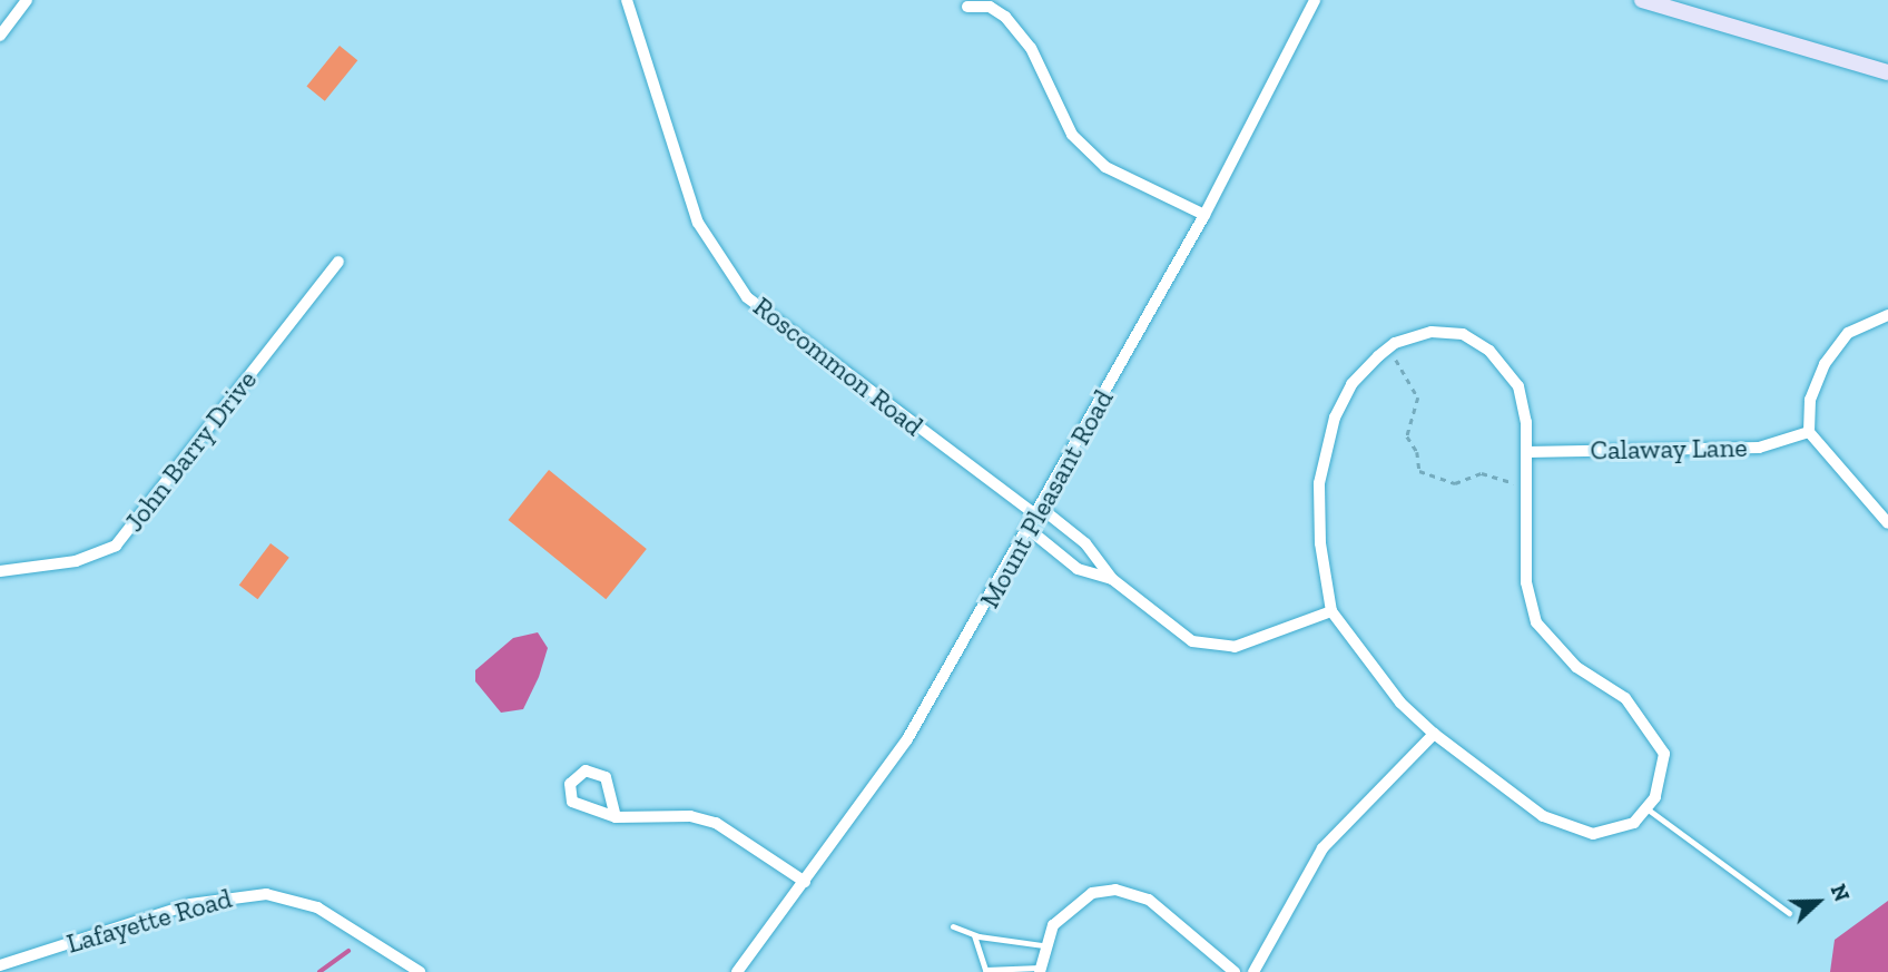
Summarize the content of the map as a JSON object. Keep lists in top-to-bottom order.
{
  "streets": {
    "street": [
      "Roscommon Road",
      "Calaway Lane",
      "John Barry Drive",
      "Mount Pleasant Road",
      "Lafayette Road"
    ]
  },
  "crossings": [
    ["Roscommon Road", "Mount Pleasant Road"]
  ],
  "north": "right"
}
